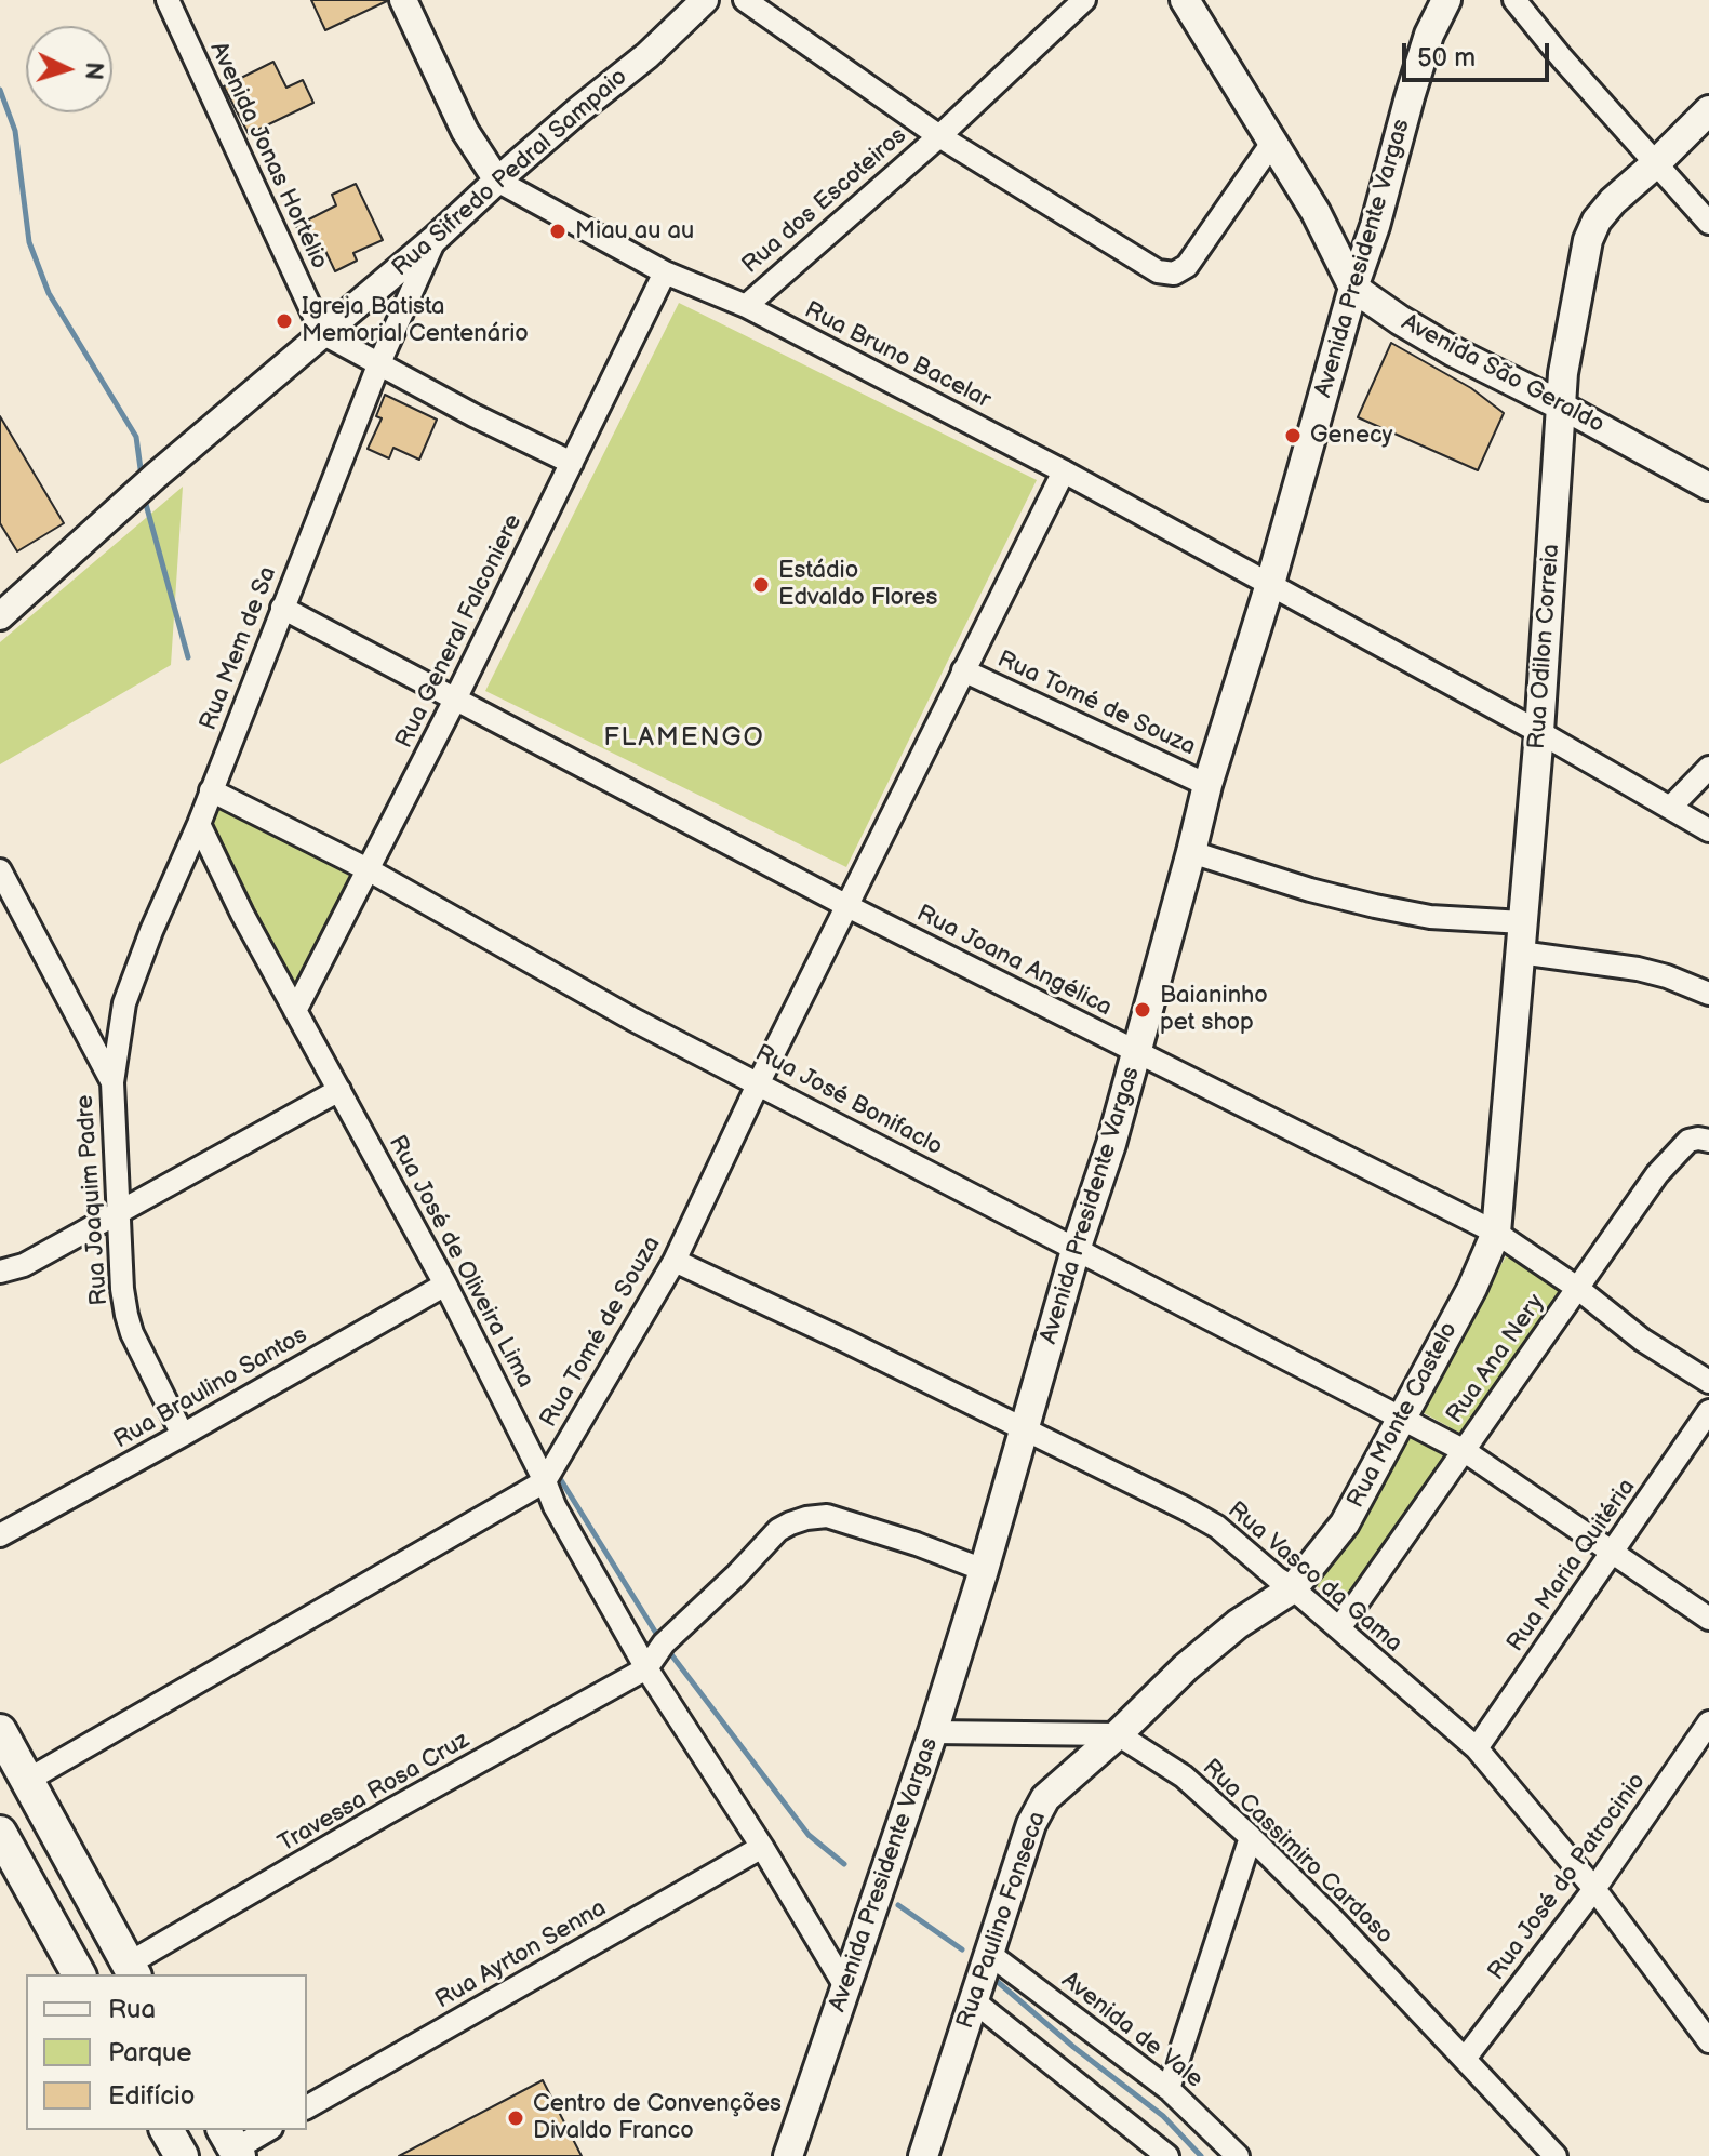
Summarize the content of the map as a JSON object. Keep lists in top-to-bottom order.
{
  "streets": {
    "main road": [
      "Avenida Presidente Vargas",
      "Avenida São Geraldo",
      "Rua Odilon Correia",
      "Rua Monte Castelo",
      "Rua Paulino Fonseca"
    ],
    "street": [
      "Avenida Jonas Hortélio",
      "Rua Sifredo Pedral Sampaio",
      "Rua dos Escoteiros",
      "Rua Bruno Bacelar",
      "Rua General Falconiere",
      "Rua Mem de Sa",
      "Rua Tomé de Souza",
      "Rua Joana Angélica",
      "Rua José Bonifaclo",
      "Rua Joaquim Padre",
      "Rua José de Oliveira Lima",
      "Rua Ana Nery",
      "Rua Braulino Santos",
      "Rua Maria Quitéria",
      "Rua Vasco da Gama",
      "Travessa Rosa Cruz",
      "Rua Cassimiro Cardoso",
      "Rua José do Patrocinio",
      "Rua Ayrton Senna",
      "Avenida de Vale"
    ]
  },
  "crossings": [
    ["Avenida Jonas Hortélio", "Rua Sifredo Pedral Sampaio"],
    ["Rua Sifredo Pedral Sampaio", "Rua Bruno Bacelar"],
    ["Rua Sifredo Pedral Sampaio", "Rua Mem de Sa"],
    ["Rua dos Escoteiros", "Rua Bruno Bacelar"],
    ["Avenida Presidente Vargas", "Rua Bruno Bacelar"],
    ["Avenida Presidente Vargas", "Avenida São Geraldo"],
    ["Avenida Presidente Vargas", "Rua Tomé de Souza"],
    ["Avenida Presidente Vargas", "Rua Joana Angélica"],
    ["Avenida Presidente Vargas", "Rua José Bonifaclo"],
    ["Avenida Presidente Vargas", "Rua José de Oliveira Lima"],
    ["Avenida Presidente Vargas", "Rua Vasco da Gama"],
    ["Rua Bruno Bacelar", "Rua General Falconiere"],
    ["Rua Bruno Bacelar", "Rua Odilon Correia"],
    ["Rua Bruno Bacelar", "Rua Tomé de Souza"],
    ["Avenida São Geraldo", "Rua Odilon Correia"],
    ["Rua General Falconiere", "Rua Joana Angélica"],
    ["Rua General Falconiere", "Rua José Bonifaclo"],
    ["Rua General Falconiere", "Rua José de Oliveira Lima"],
    ["Rua Odilon Correia", "Rua Joana Angélica"],
    ["Rua Odilon Correia", "Rua Monte Castelo"],
    ["Rua Mem de Sa", "Rua Joana Angélica"],
    ["Rua Mem de Sa", "Rua José Bonifaclo"],
    ["Rua Mem de Sa", "Rua Joaquim Padre"],
    ["Rua Mem de Sa", "Rua José de Oliveira Lima"],
    ["Rua Tomé de Souza", "Rua Joana Angélica"],
    ["Rua Tomé de Souza", "Rua José Bonifaclo"],
    ["Rua Tomé de Souza", "Rua José de Oliveira Lima"],
    ["Rua Tomé de Souza", "Rua Vasco da Gama"],
    ["Rua Joana Angélica", "Rua Ana Nery"],
    ["Rua Joana Angélica", "Rua Monte Castelo"],
    ["Rua José Bonifaclo", "Rua Ana Nery"],
    ["Rua José Bonifaclo", "Rua Monte Castelo"],
    ["Rua José Bonifaclo", "Rua Maria Quitéria"],
    ["Rua Joaquim Padre", "Rua Braulino Santos"],
    ["Rua José de Oliveira Lima", "Rua Braulino Santos"],
    ["Rua José de Oliveira Lima", "Travessa Rosa Cruz"],
    ["Rua José de Oliveira Lima", "Rua Ayrton Senna"],
    ["Rua Ana Nery", "Rua Vasco da Gama"],
    ["Rua Monte Castelo", "Rua Vasco da Gama"],
    ["Rua Monte Castelo", "Rua Paulino Fonseca"],
    ["Rua Maria Quitéria", "Rua Vasco da Gama"],
    ["Rua Vasco da Gama", "Rua José do Patrocinio"],
    ["Rua Vasco da Gama", "Rua Paulino Fonseca"],
    ["Rua Cassimiro Cardoso", "Rua José do Patrocinio"],
    ["Rua Cassimiro Cardoso", "Rua Paulino Fonseca"],
    ["Rua Paulino Fonseca", "Avenida de Vale"]
  ],
  "districts": ["FLAMENGO"],
  "places": [
    "Miau au au",
    "Igreja Batista Memorial Centenário",
    "Genecy",
    "Estádio Edvaldo Flores",
    "Baianinho pet shop",
    "Centro de Convenções Divaldo Franco"
  ],
  "legend": ["Rua", "Parque", "Edifício"],
  "scale_bar": "50 m",
  "north": "right"
}
